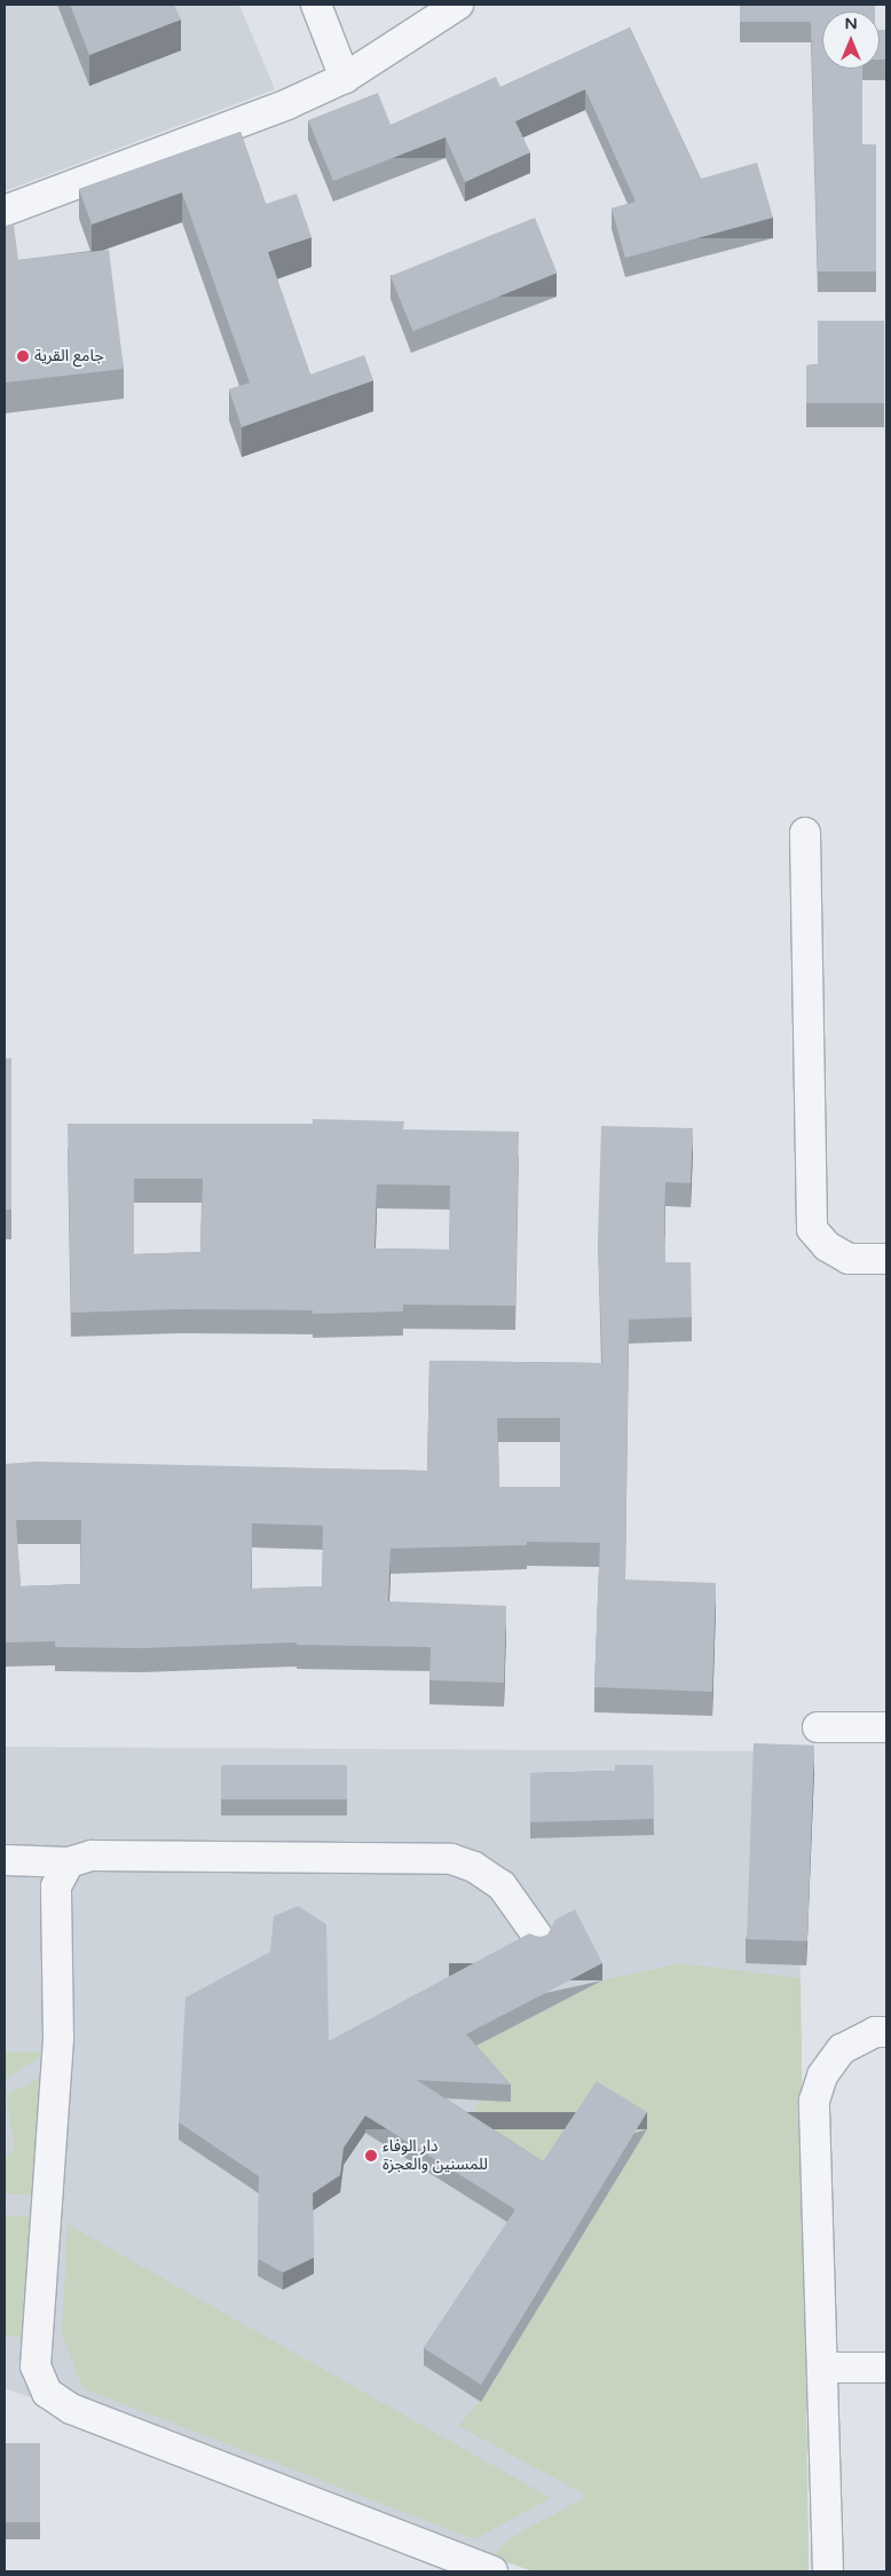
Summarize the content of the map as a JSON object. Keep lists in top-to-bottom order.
{
  "places": ["جامع القرية", "دار الوفاء للمسنين والعجزة"],
  "north": "top"
}
